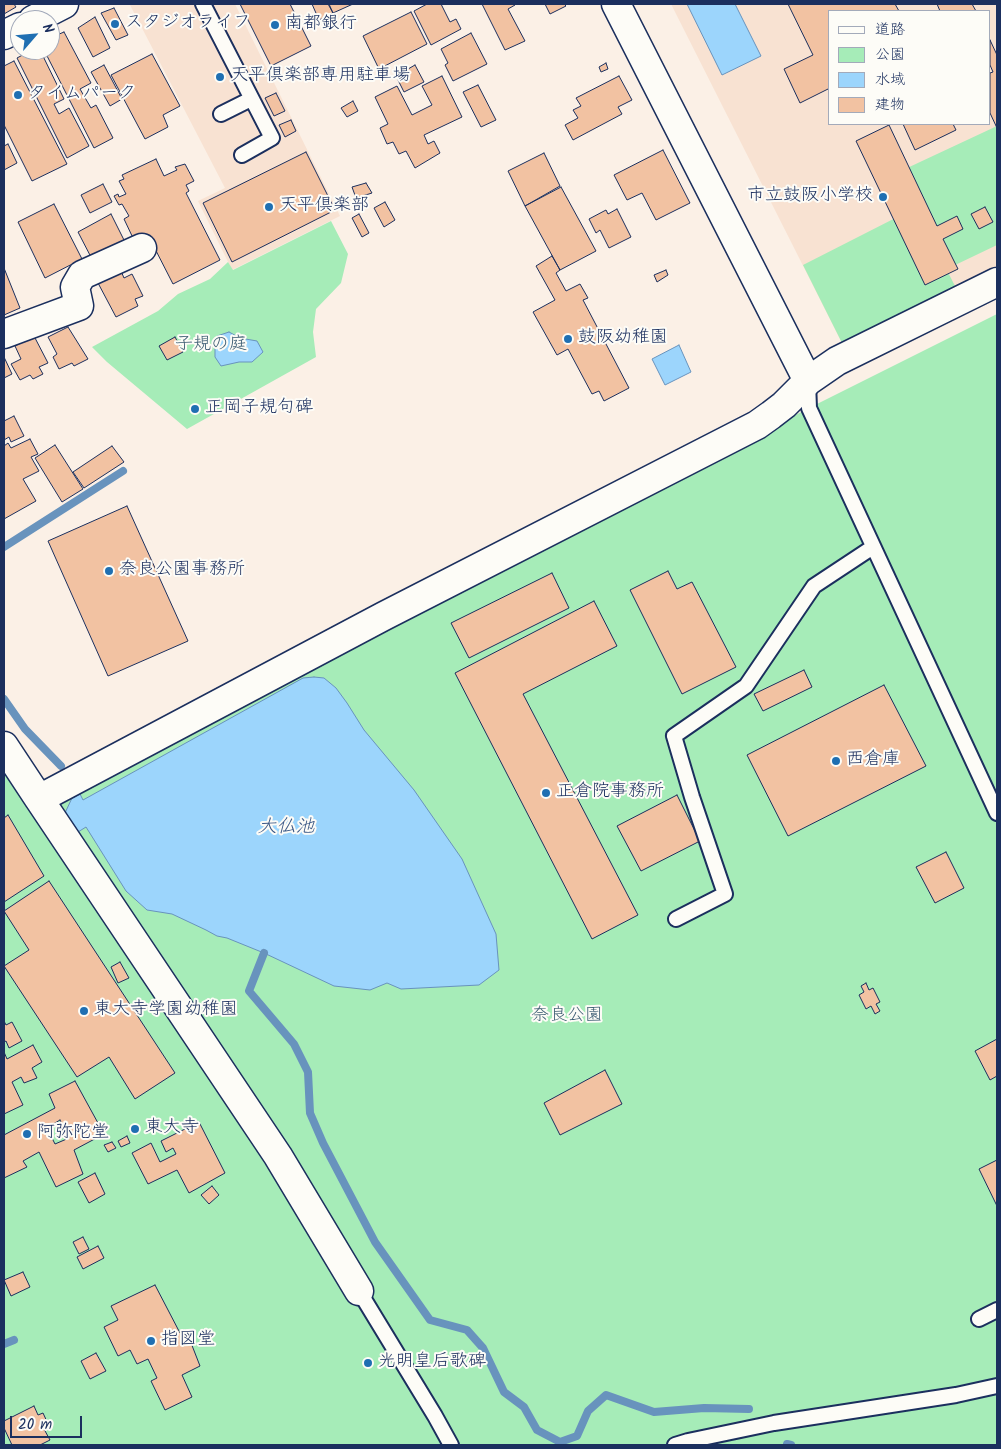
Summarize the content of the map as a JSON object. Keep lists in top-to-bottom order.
{
  "water": ["大仏池"],
  "parks": ["子規の庭", "奈良公園"],
  "places": [
    "スタジオライフ",
    "南都銀行",
    "天平倶楽部専用駐車場",
    "タイムパーク",
    "市立鼓阪小学校",
    "天平倶楽部",
    "鼓阪幼稚園",
    "正岡子規句碑",
    "奈良公園事務所",
    "西倉庫",
    "正倉院事務所",
    "東大寺学園幼稚園",
    "東大寺",
    "阿弥陀堂",
    "指図堂",
    "光明皇后歌碑"
  ],
  "legend": [
    "道路",
    "公園",
    "水域",
    "建物"
  ],
  "scale_bar": "20 m",
  "north": "top right"
}
